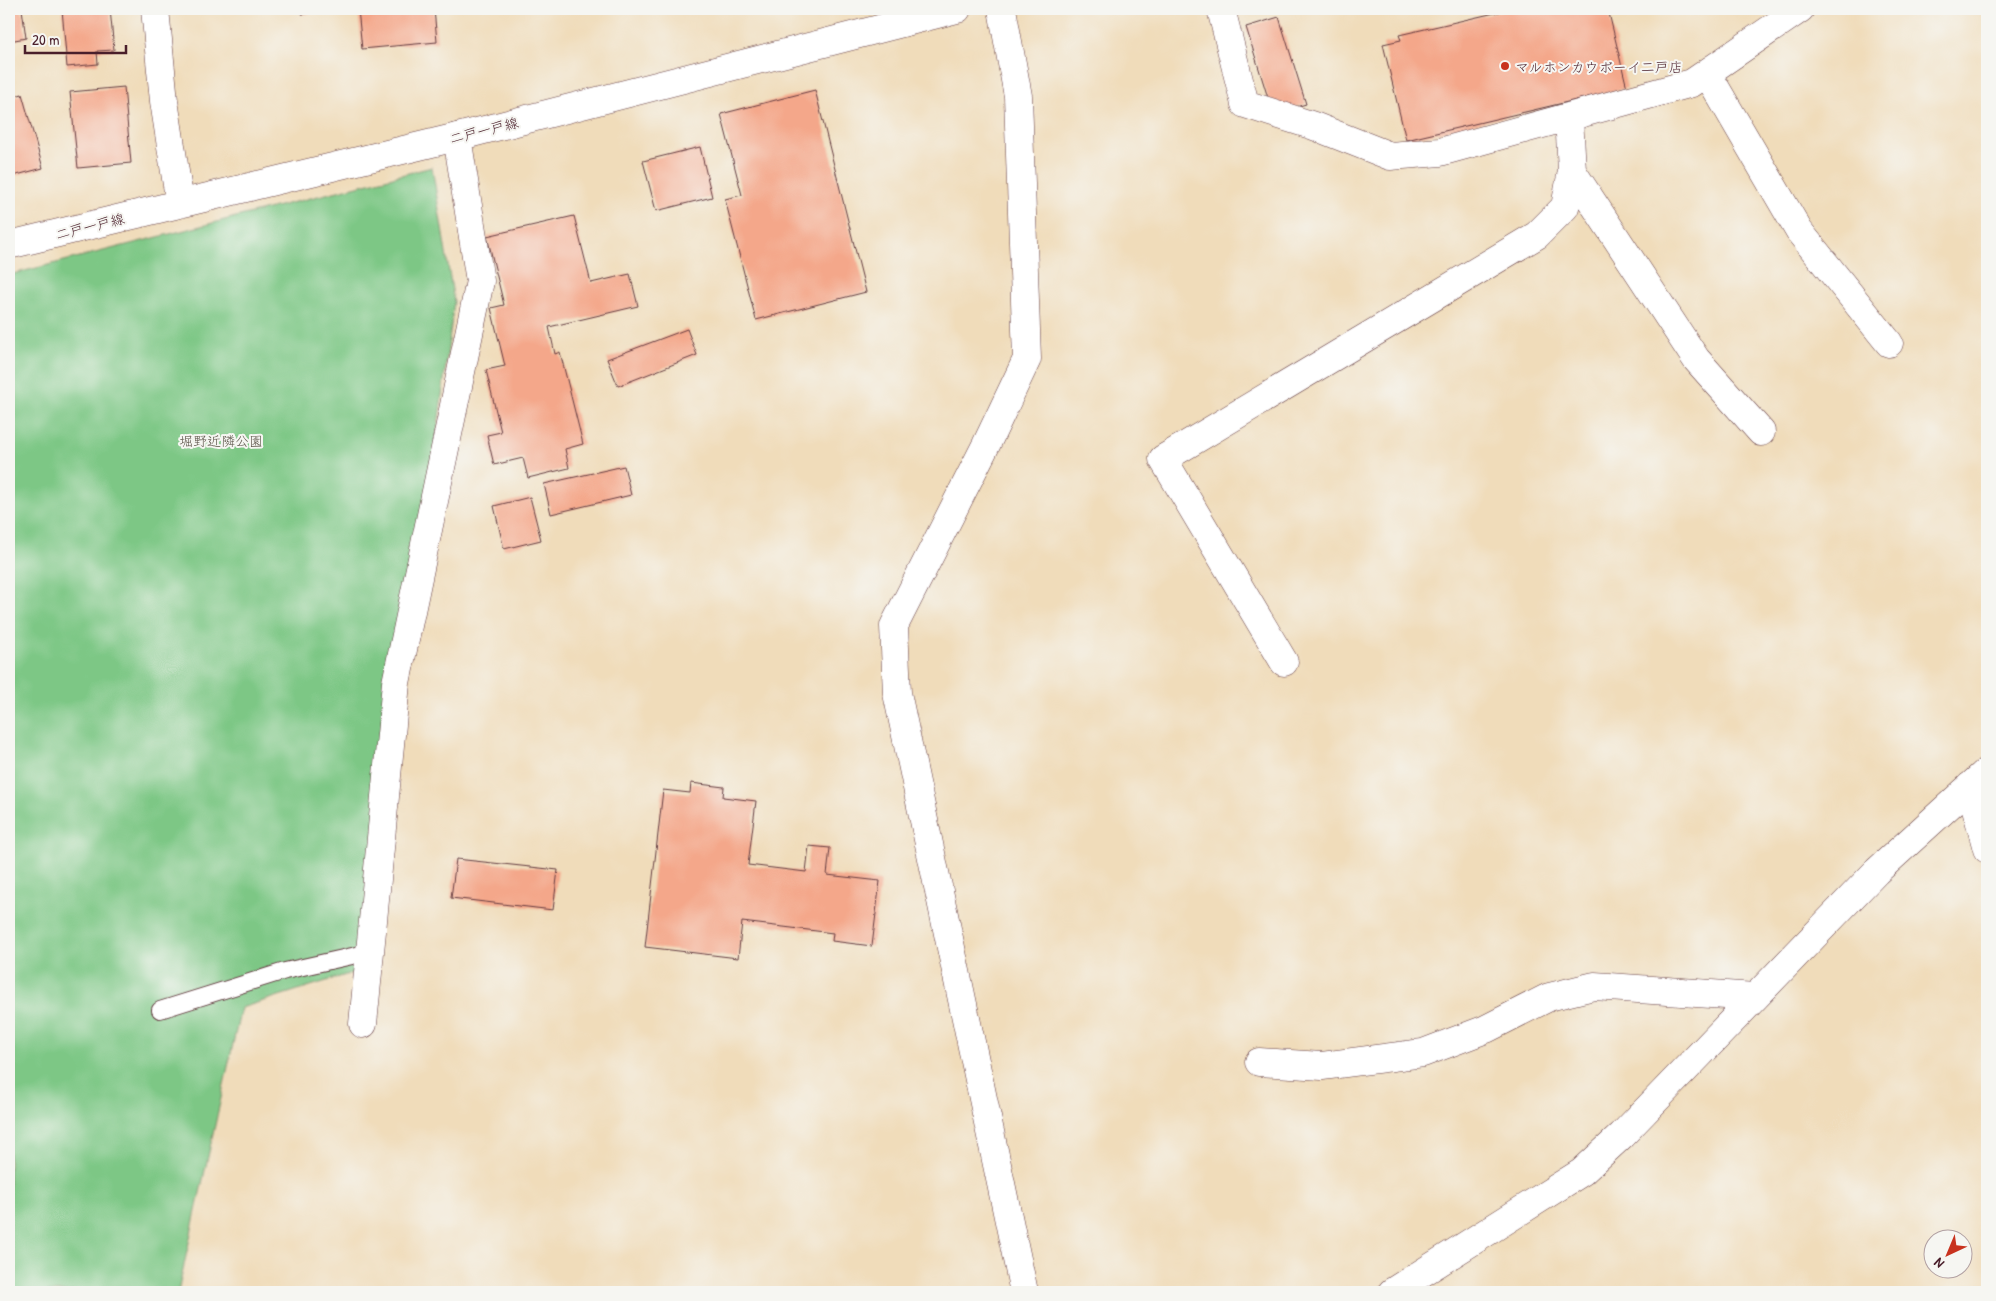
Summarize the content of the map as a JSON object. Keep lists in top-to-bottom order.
{
  "streets": {
    "street": ["二戸一戸線"]
  },
  "parks": ["堀野近隣公園"],
  "places": ["マルホンカウボーイ二戸店"],
  "scale_bar": "20 m",
  "north": "bottom left"
}
